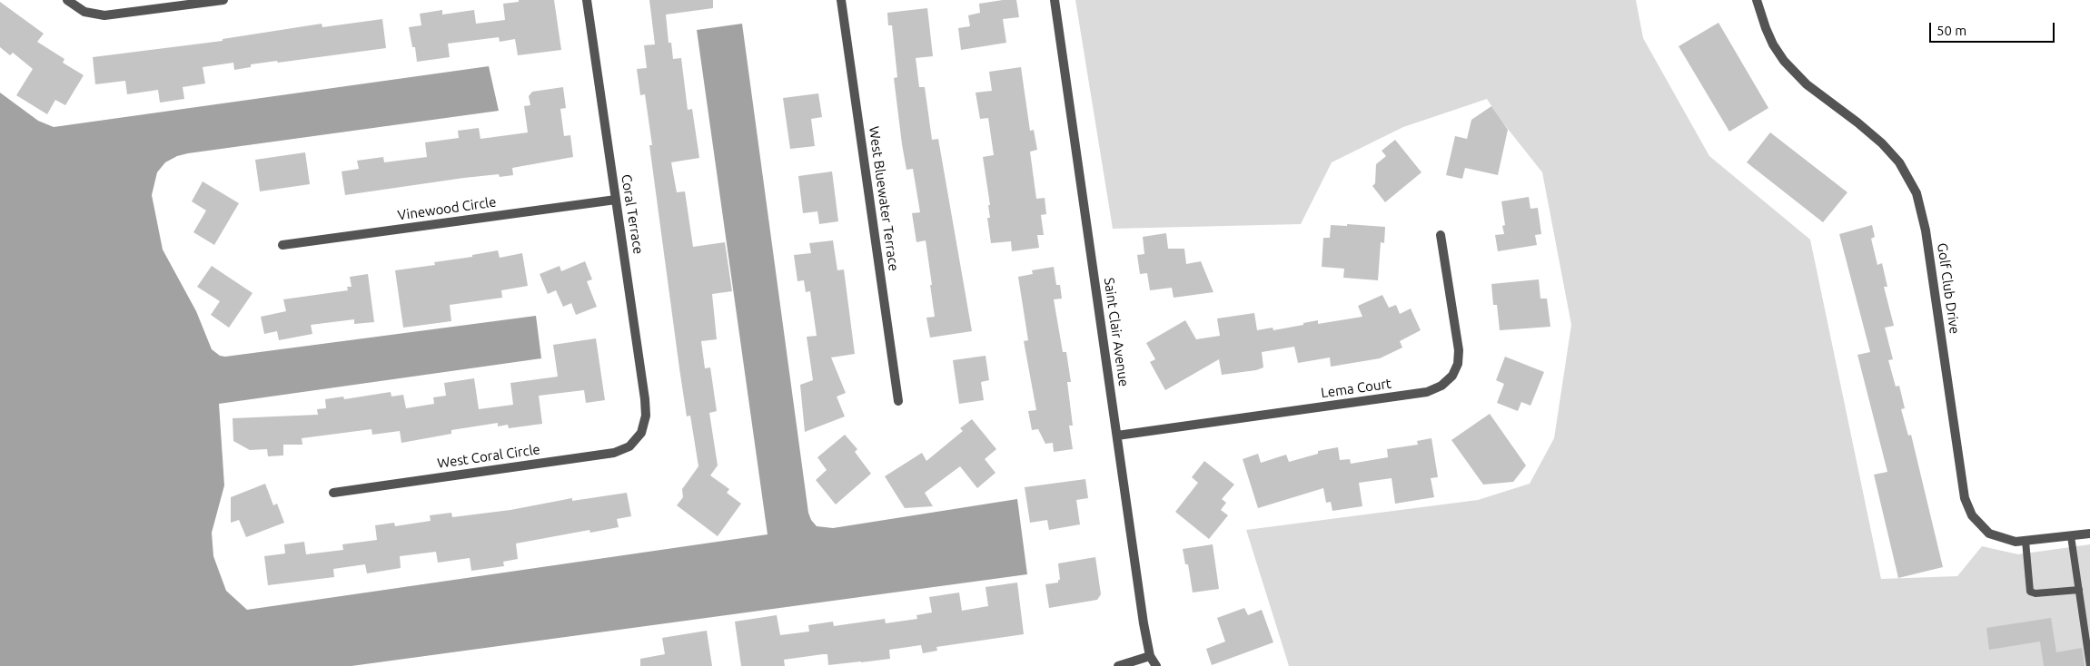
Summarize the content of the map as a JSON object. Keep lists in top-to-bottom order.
{
  "streets": {
    "street": [
      "West Bluewater Terrace",
      "Vinewood Circle",
      "Coral Terrace",
      "Golf Club Drive",
      "Saint Clair Avenue",
      "Lema Court",
      "West Coral Circle"
    ]
  },
  "crossings": [
    ["Vinewood Circle", "Coral Terrace"],
    ["Coral Terrace", "West Coral Circle"],
    ["Saint Clair Avenue", "Lema Court"]
  ],
  "scale_bar": "50 m"
}
